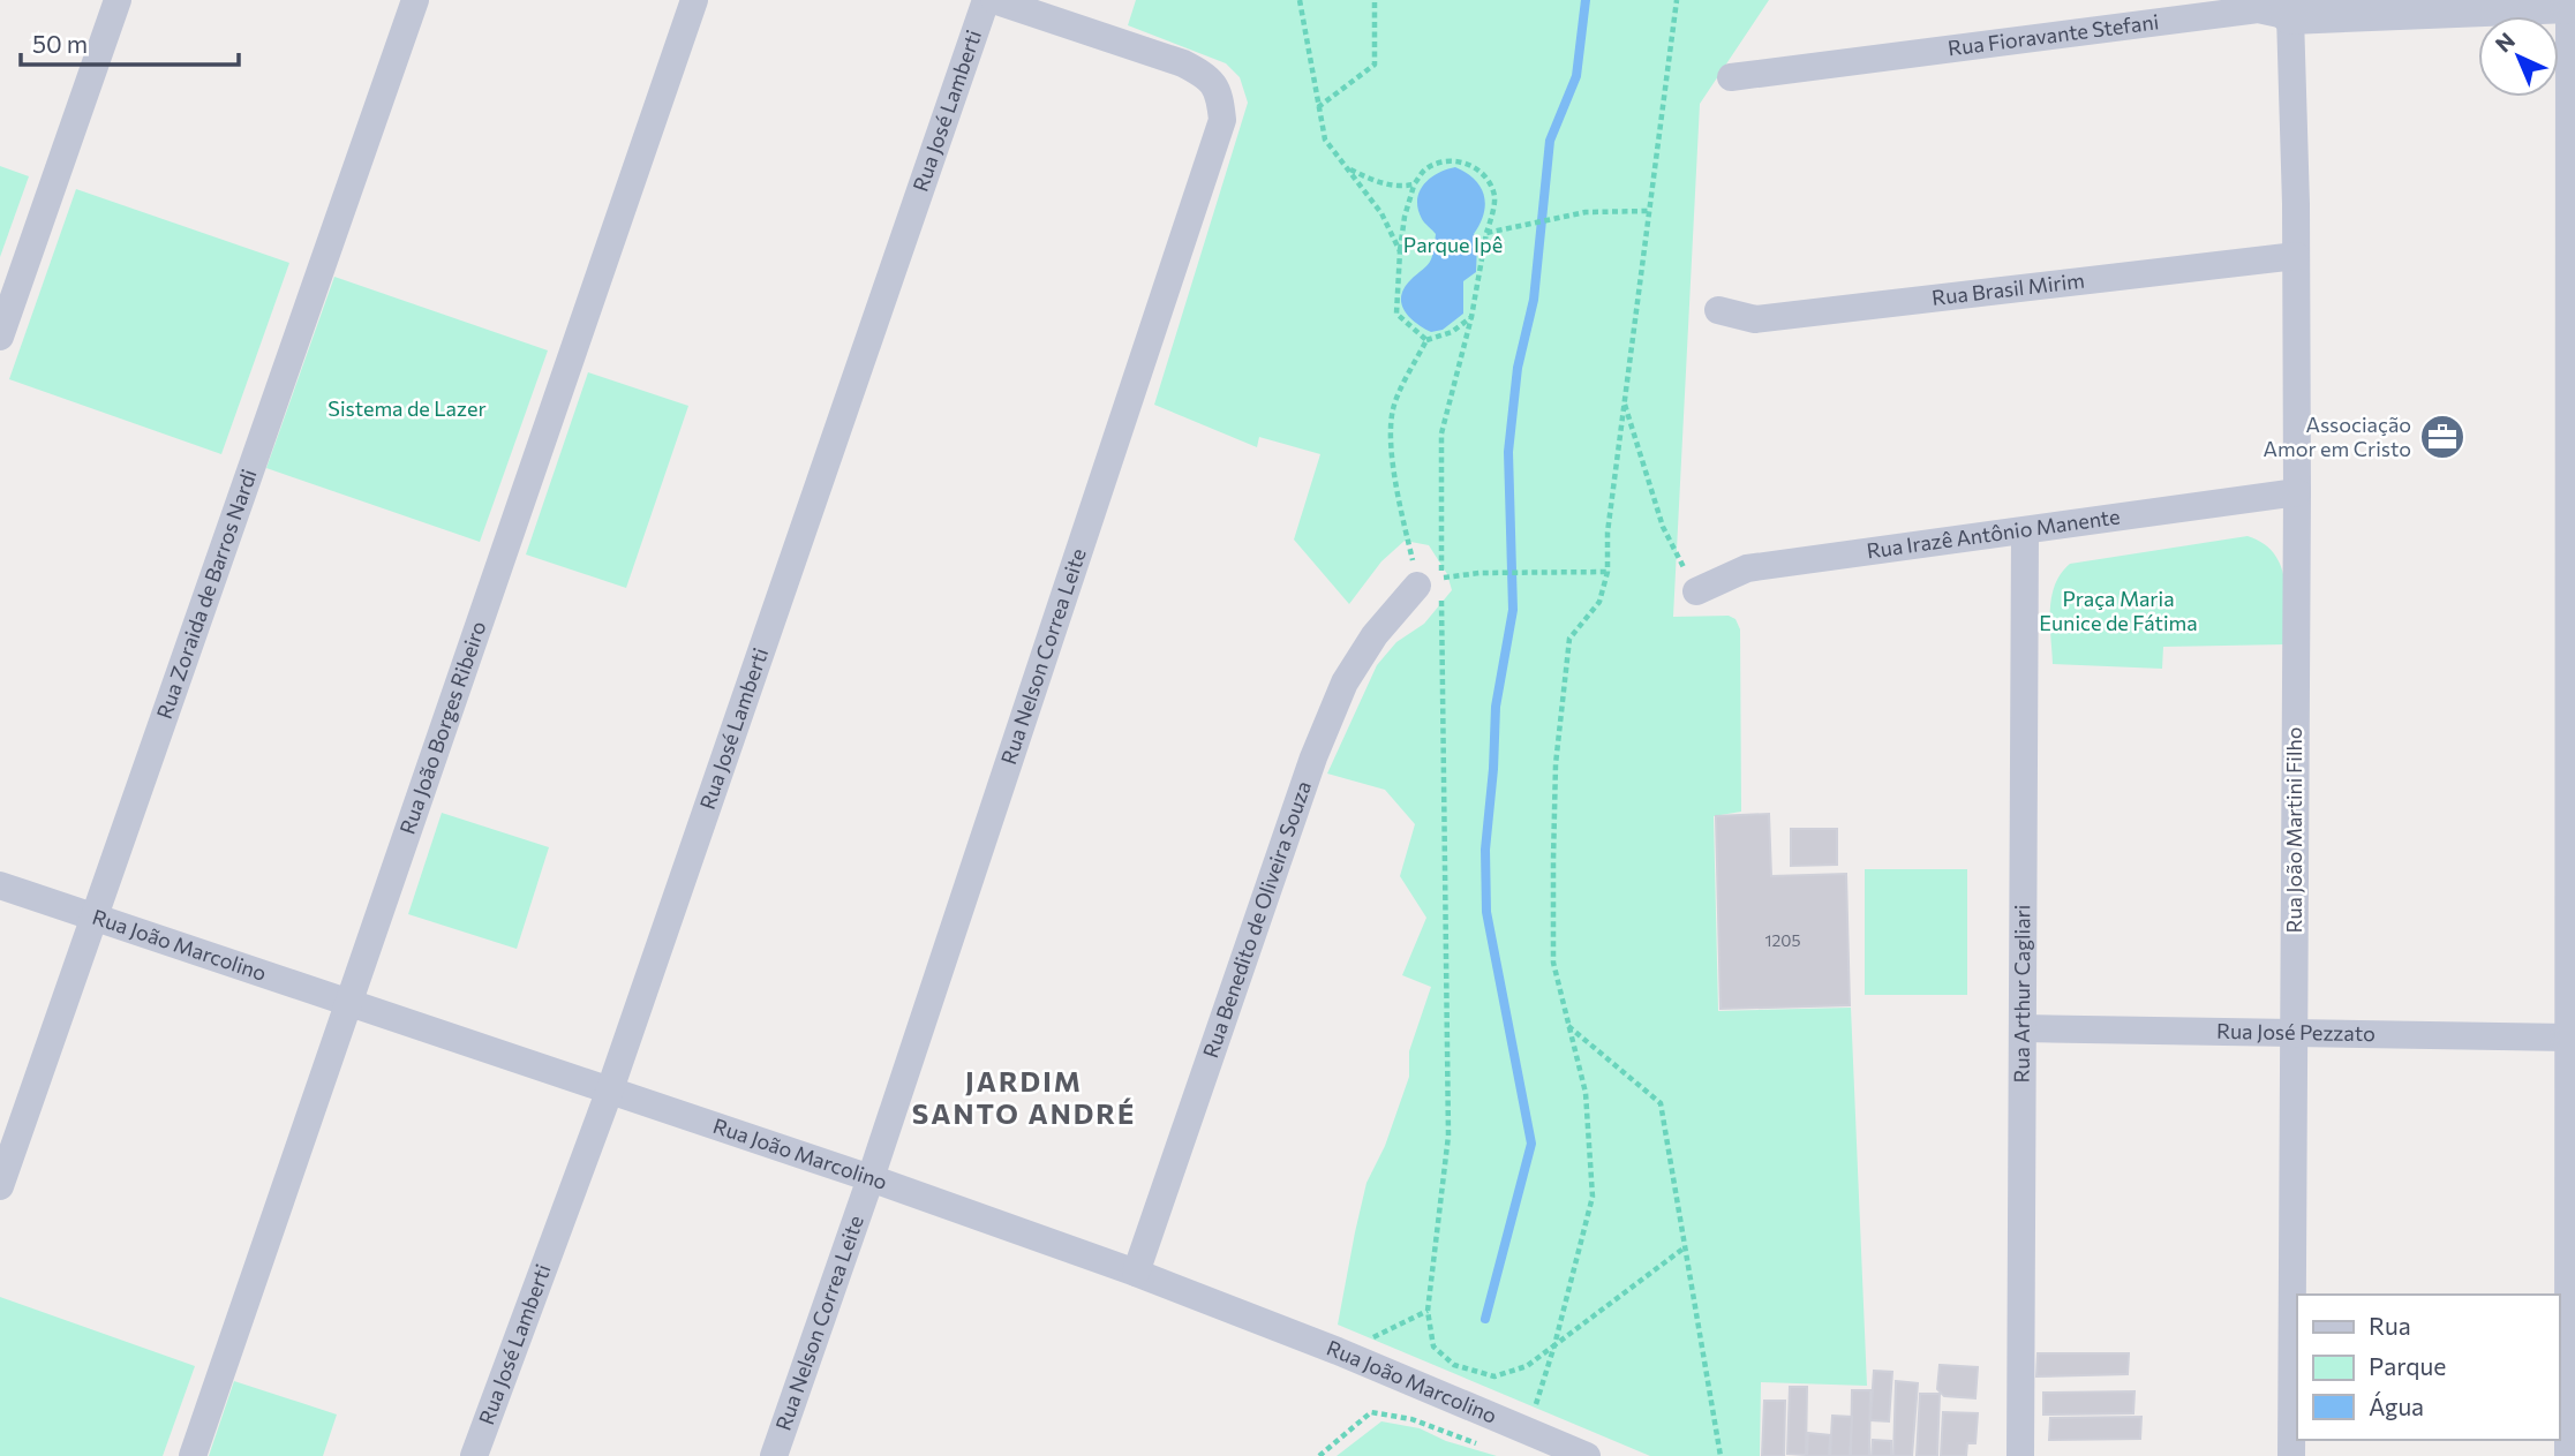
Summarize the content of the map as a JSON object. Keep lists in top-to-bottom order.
{
  "streets": {
    "street": [
      "Rua Fioravante Stefani",
      "Rua José Lamberti",
      "Rua Brasil Mirim",
      "Rua Irazê Antônio Manente",
      "Rua Zoraida de Barros Nardi",
      "Rua Nelson Correa Leite",
      "Rua João Borges Ribeiro",
      "Rua João Martini Filho",
      "Rua Benedito de Oliveira Souza",
      "Rua João Marcolino",
      "Rua Arthur Cagliari",
      "Rua José Pezzato"
    ]
  },
  "crossings": [
    ["Rua Fioravante Stefani", "Rua João Martini Filho"],
    ["Rua José Lamberti", "Rua João Marcolino"],
    ["Rua Brasil Mirim", "Rua João Martini Filho"],
    ["Rua Irazê Antônio Manente", "Rua João Martini Filho"],
    ["Rua Irazê Antônio Manente", "Rua Arthur Cagliari"],
    ["Rua Zoraida de Barros Nardi", "Rua João Marcolino"],
    ["Rua Nelson Correa Leite", "Rua João Marcolino"],
    ["Rua João Borges Ribeiro", "Rua João Marcolino"],
    ["Rua João Martini Filho", "Rua José Pezzato"],
    ["Rua Benedito de Oliveira Souza", "Rua João Marcolino"],
    ["Rua Arthur Cagliari", "Rua José Pezzato"]
  ],
  "districts": ["JARDIM SANTO ANDRÉ"],
  "parks": ["Parque Ipê", "Sistema de Lazer", "Praça Maria Eunice de Fátima"],
  "places": {
    "office": ["Associação Amor em Cristo"]
  },
  "house_numbers": ["1205"],
  "legend": ["Rua", "Parque", "Água"],
  "scale_bar": "50 m",
  "north": "top left"
}
